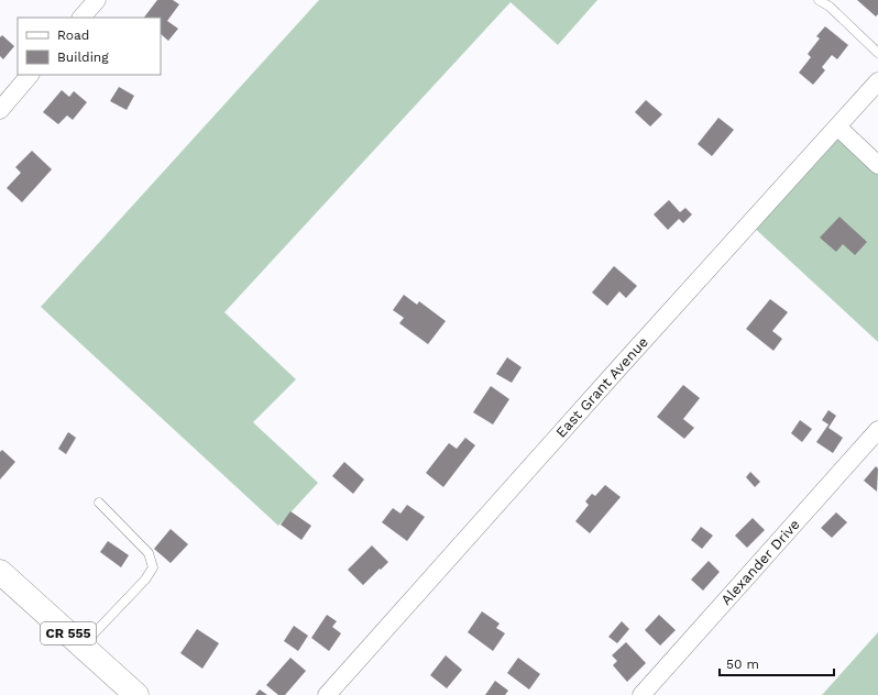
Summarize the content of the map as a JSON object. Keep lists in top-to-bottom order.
{
  "streets": {
    "main road": ["CR 555"],
    "street": ["East Grant Avenue", "Alexander Drive"]
  },
  "legend": ["Road", "Building"],
  "scale_bar": "50 m"
}
